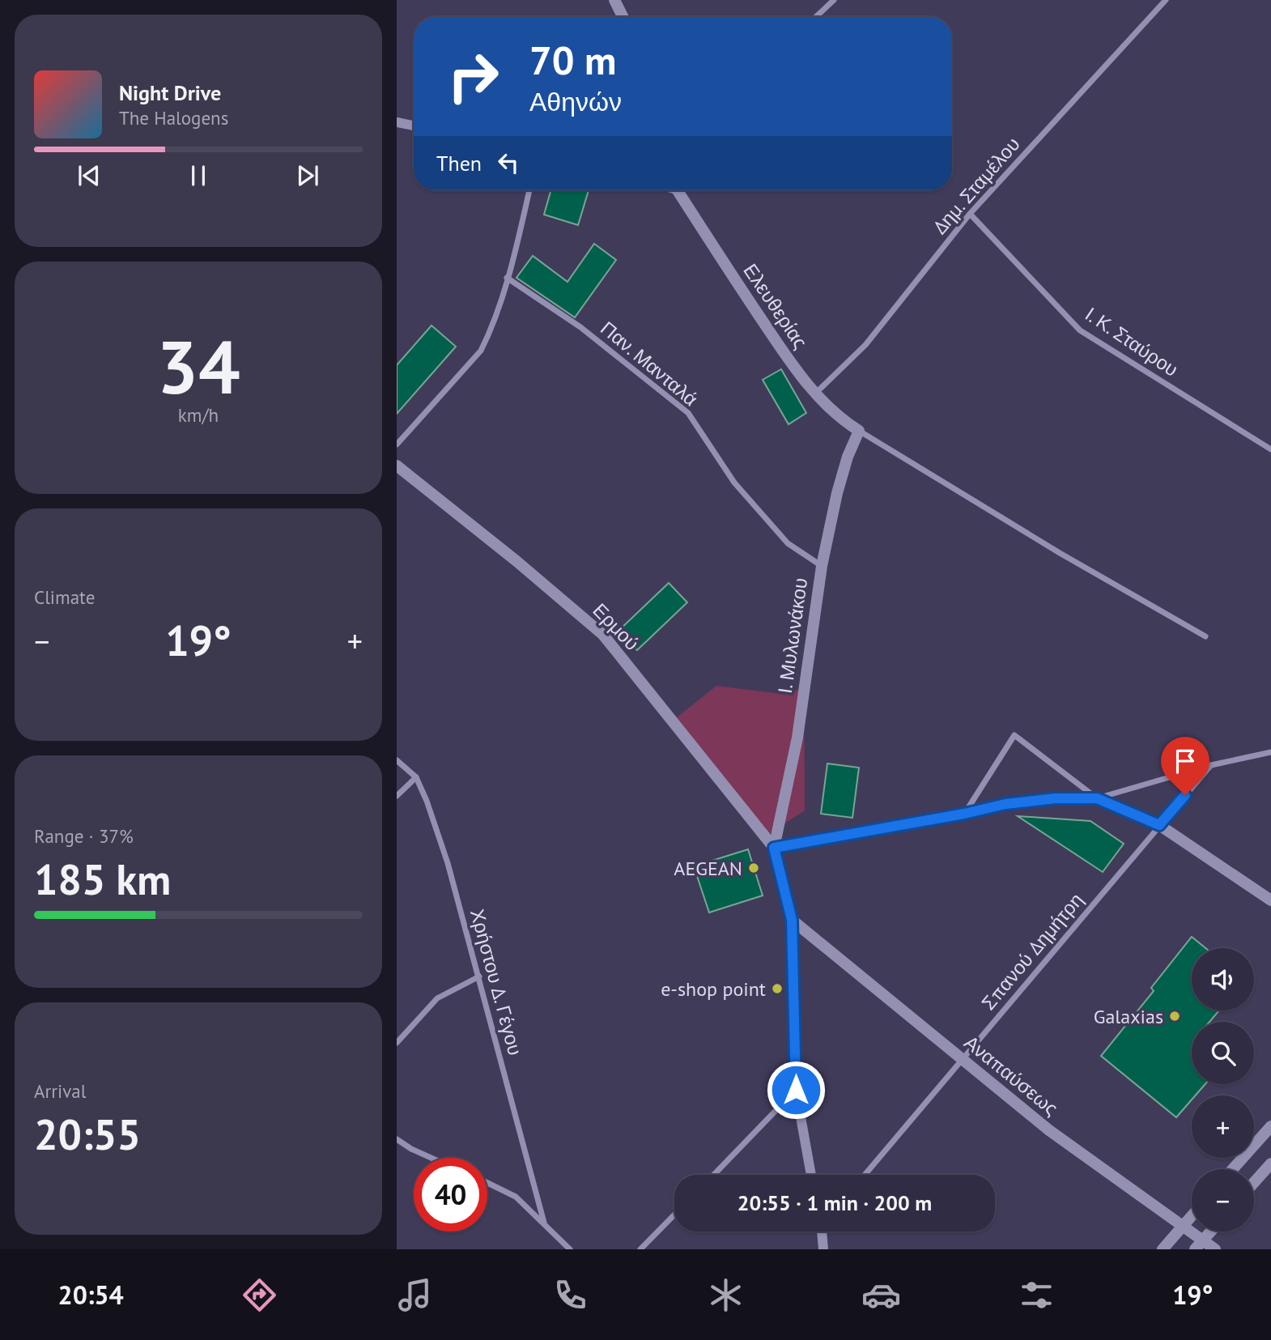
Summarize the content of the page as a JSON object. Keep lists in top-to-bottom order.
{
  "streets": {
    "main road": [
      "Ελευθερίας",
      "Ερμού",
      "Ι. Μυλωνάκου",
      "Αναπαύσεως"
    ],
    "street": [
      "Δημ. Σταμέλου",
      "Ι. Κ. Σταύρου",
      "Παν. Μανταλά",
      "Σπανού Δημήτρη",
      "Χρήστου Δ. Γέγου"
    ]
  },
  "crossings": [
    ["Δημ. Σταμέλου", "Ελευθερίας"],
    ["Δημ. Σταμέλου", "Ι. Κ. Σταύρου"],
    ["Ελευθερίας", "Ι. Μυλωνάκου"],
    ["Παν. Μανταλά", "Ι. Μυλωνάκου"],
    ["Ερμού", "Ι. Μυλωνάκου"],
    ["Σπανού Δημήτρη", "Αναπαύσεως"]
  ],
  "places": ["AEGEAN", "e-shop point", "Galaxias"],
  "page": {
    "turn": ["70 m", "Αθηνών"],
    "song": ["Night Drive", "The Halogens"],
    "then": "Then",
    "tile": [
      ["34", "km/h"],
      "Climate",
      ["Range · 37%", "185 km"],
      ["Arrival", "20:55"]
    ],
    "heat": ["−", "19°", "+"],
    "map_buttons": ["+", "−"],
    "limit": "40",
    "trip": "20:55 · 1 min · 200 m",
    "tabs": ["20:54", "19°"]
  }
}
